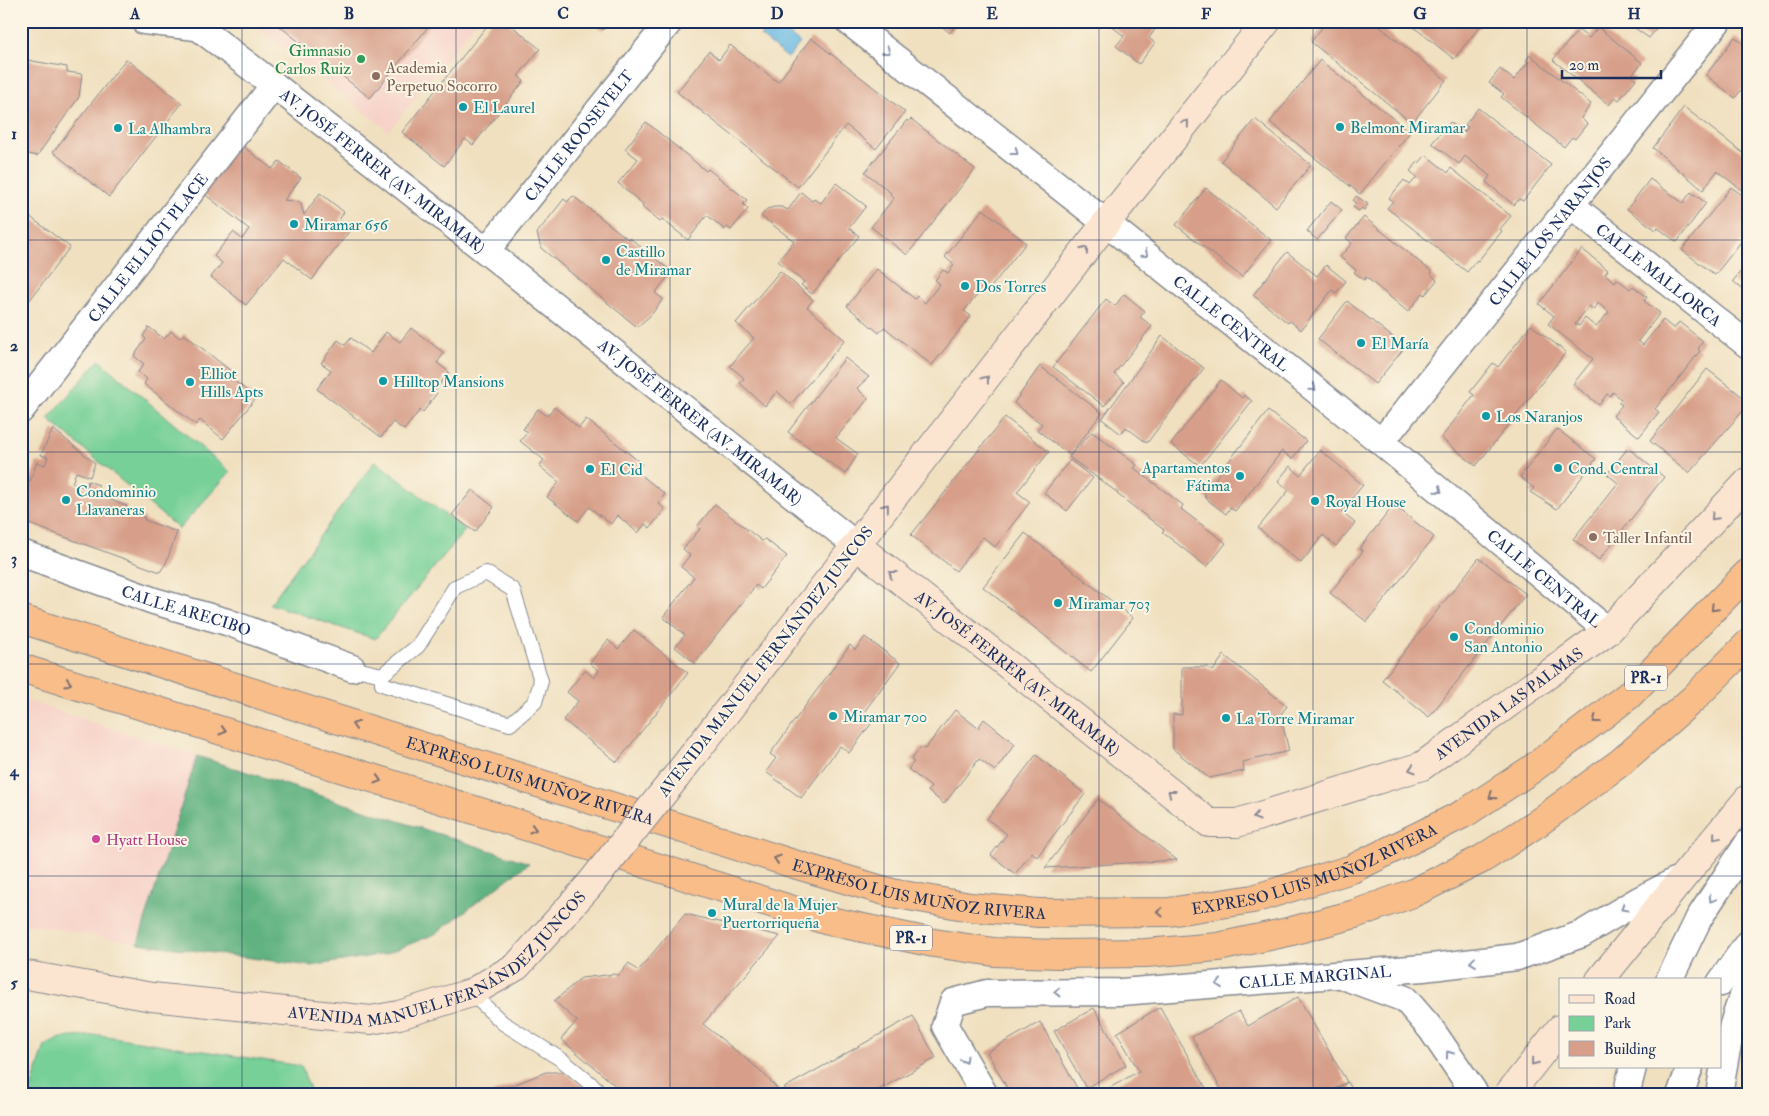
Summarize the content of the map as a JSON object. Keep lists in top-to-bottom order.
{
  "streets": {
    "highway": ["PR-1", "EXPRESO LUIS MUÑOZ RIVERA"],
    "main road": ["AV. JOSÉ FERRER (AV. MIRAMAR)", "AVENIDA MANUEL FERNÁNDEZ JUNCOS", "AVENIDA LAS PALMAS"],
    "street": [
      "CALLE ROOSEVELT",
      "CALLE LOS NARANJOS",
      "CALLE ELLIOT PLACE",
      "CALLE MALLORCA",
      "CALLE CENTRAL",
      "CALLE ARECIBO",
      "CALLE MARGINAL"
    ]
  },
  "crossings": [
    ["CALLE ROOSEVELT", "AV. JOSÉ FERRER (AV. MIRAMAR)"],
    ["AV. JOSÉ FERRER (AV. MIRAMAR)", "CALLE ELLIOT PLACE"],
    ["AV. JOSÉ FERRER (AV. MIRAMAR)", "AVENIDA MANUEL FERNÁNDEZ JUNCOS"],
    ["AV. JOSÉ FERRER (AV. MIRAMAR)", "AVENIDA LAS PALMAS"],
    ["CALLE LOS NARANJOS", "CALLE MALLORCA"],
    ["CALLE LOS NARANJOS", "CALLE CENTRAL"],
    ["CALLE CENTRAL", "AVENIDA MANUEL FERNÁNDEZ JUNCOS"],
    ["CALLE CENTRAL", "AVENIDA LAS PALMAS"]
  ],
  "one_way": [
    "CALLE CENTRAL",
    "AVENIDA MANUEL FERNÁNDEZ JUNCOS",
    "AVENIDA LAS PALMAS",
    "CALLE MARGINAL"
  ],
  "places": [
    "Gimnasio Carlos Ruiz",
    "Academia Perpetuo Socorro",
    "El Laurel",
    "Belmont Miramar",
    "La Alhambra",
    "Miramar 656",
    "Castillo de Miramar",
    "Dos Torres",
    "El María",
    "Hilltop Mansions",
    "Elliot Hills Apts",
    "Los Naranjos",
    "Cond. Central",
    "El Cid",
    "Apartamentos Fátima",
    "Condominio Llavaneras",
    "Royal House",
    "Taller Infantil",
    "Miramar 703",
    "Condominio San Antonio",
    "Miramar 700",
    "La Torre Miramar",
    "Hyatt House",
    "Mural de la Mujer Puertorriqueña"
  ],
  "legend": ["Road", "Park", "Building"],
  "scale_bar": "20 m",
  "grid": {
    "columns": [
      "A",
      "B",
      "C",
      "D",
      "E",
      "F",
      "G",
      "H"
    ],
    "rows": [
      "1",
      "2",
      "3",
      "4",
      "5"
    ]
  }
}
